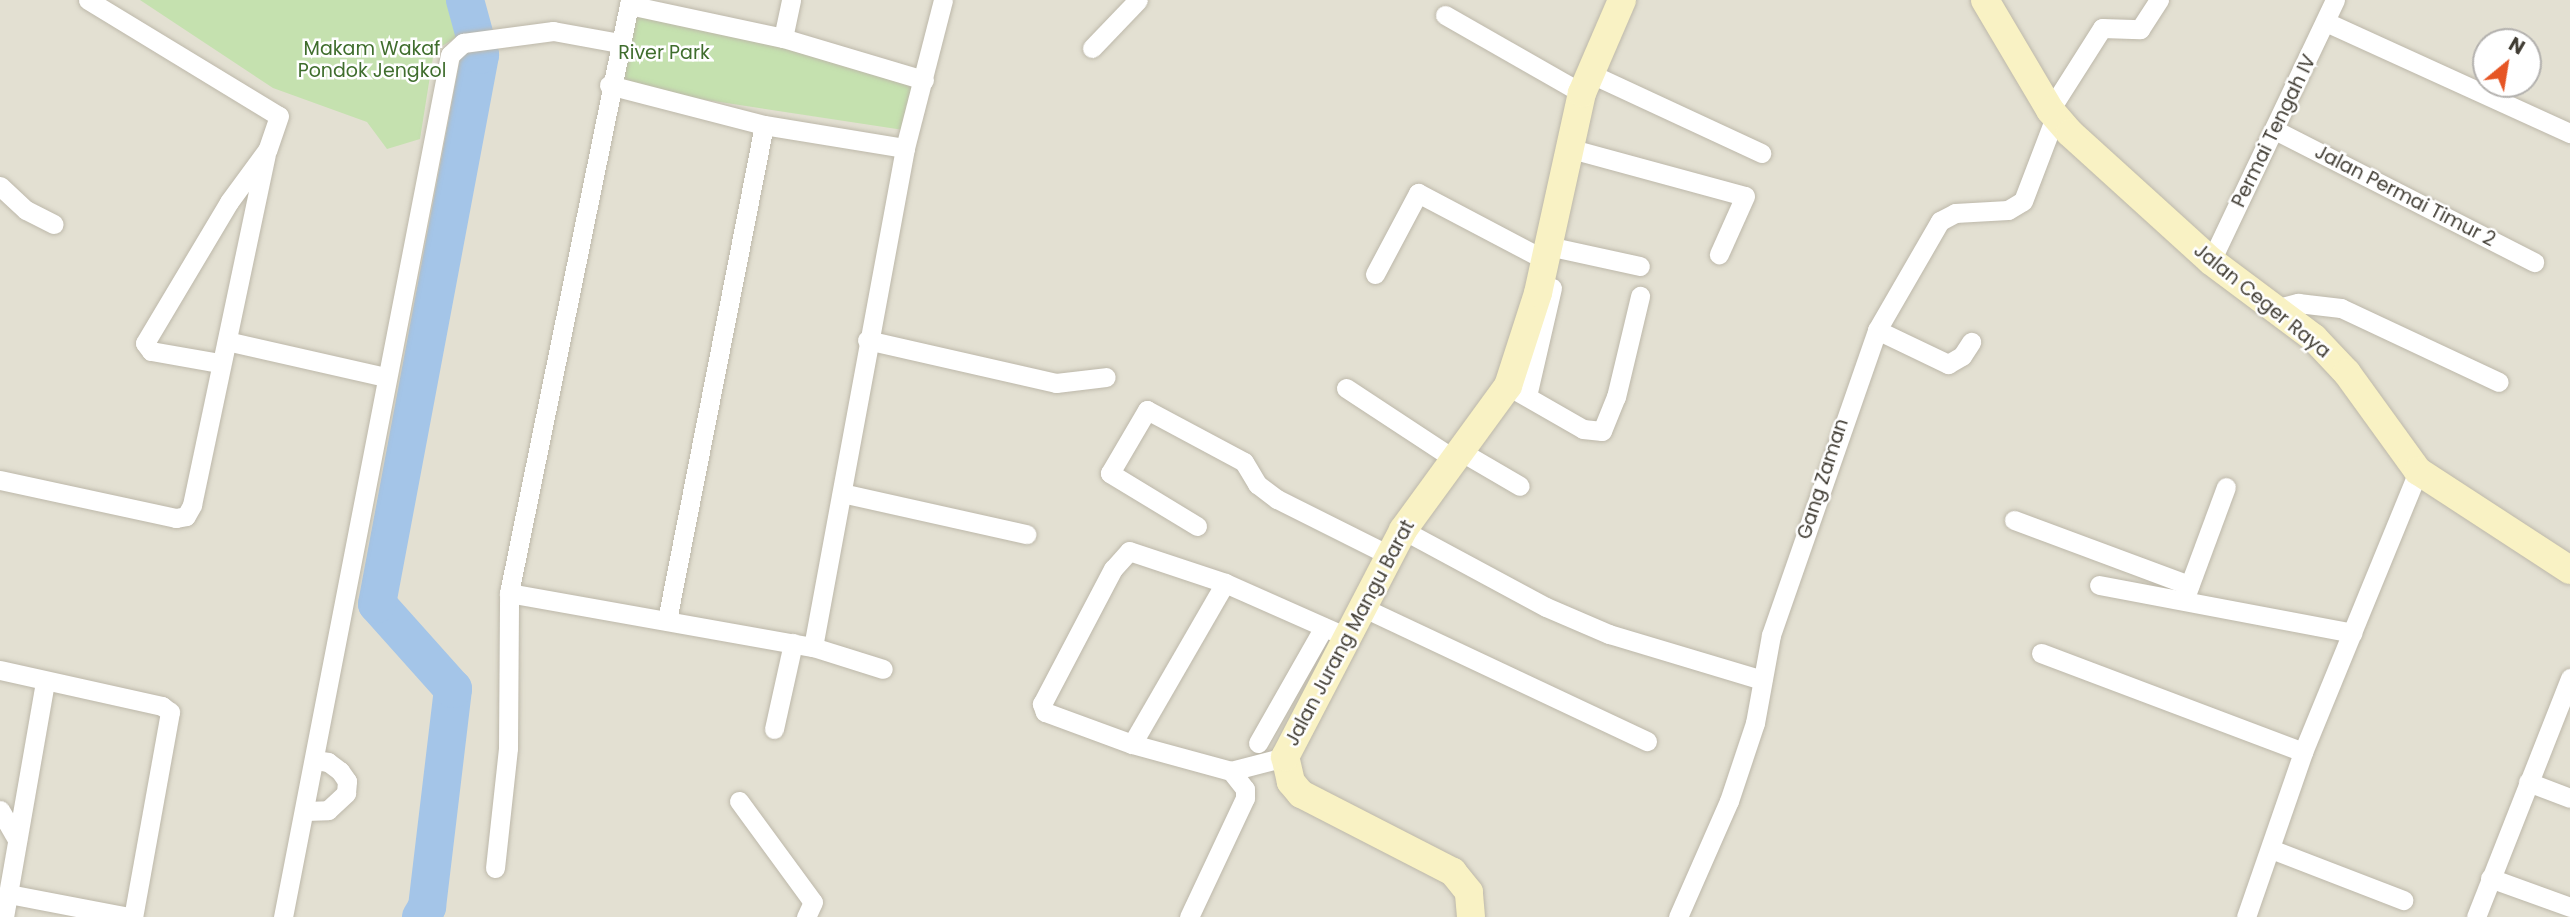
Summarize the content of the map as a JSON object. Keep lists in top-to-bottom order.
{
  "streets": {
    "street": [
      "Permai Tengah IV",
      "Jalan Permai Timur 2",
      "Jalan Ceger Raya",
      "Gang Zaman",
      "Jalan Jurang Mangu Barat"
    ]
  },
  "crossings": [
    ["Permai Tengah IV", "Jalan Permai Timur 2"],
    ["Permai Tengah IV", "Jalan Ceger Raya"],
    ["Jalan Ceger Raya", "Gang Zaman"]
  ],
  "parks": ["Makam Wakaf Pondok Jengkol", "River Park"],
  "north": "top right"
}
